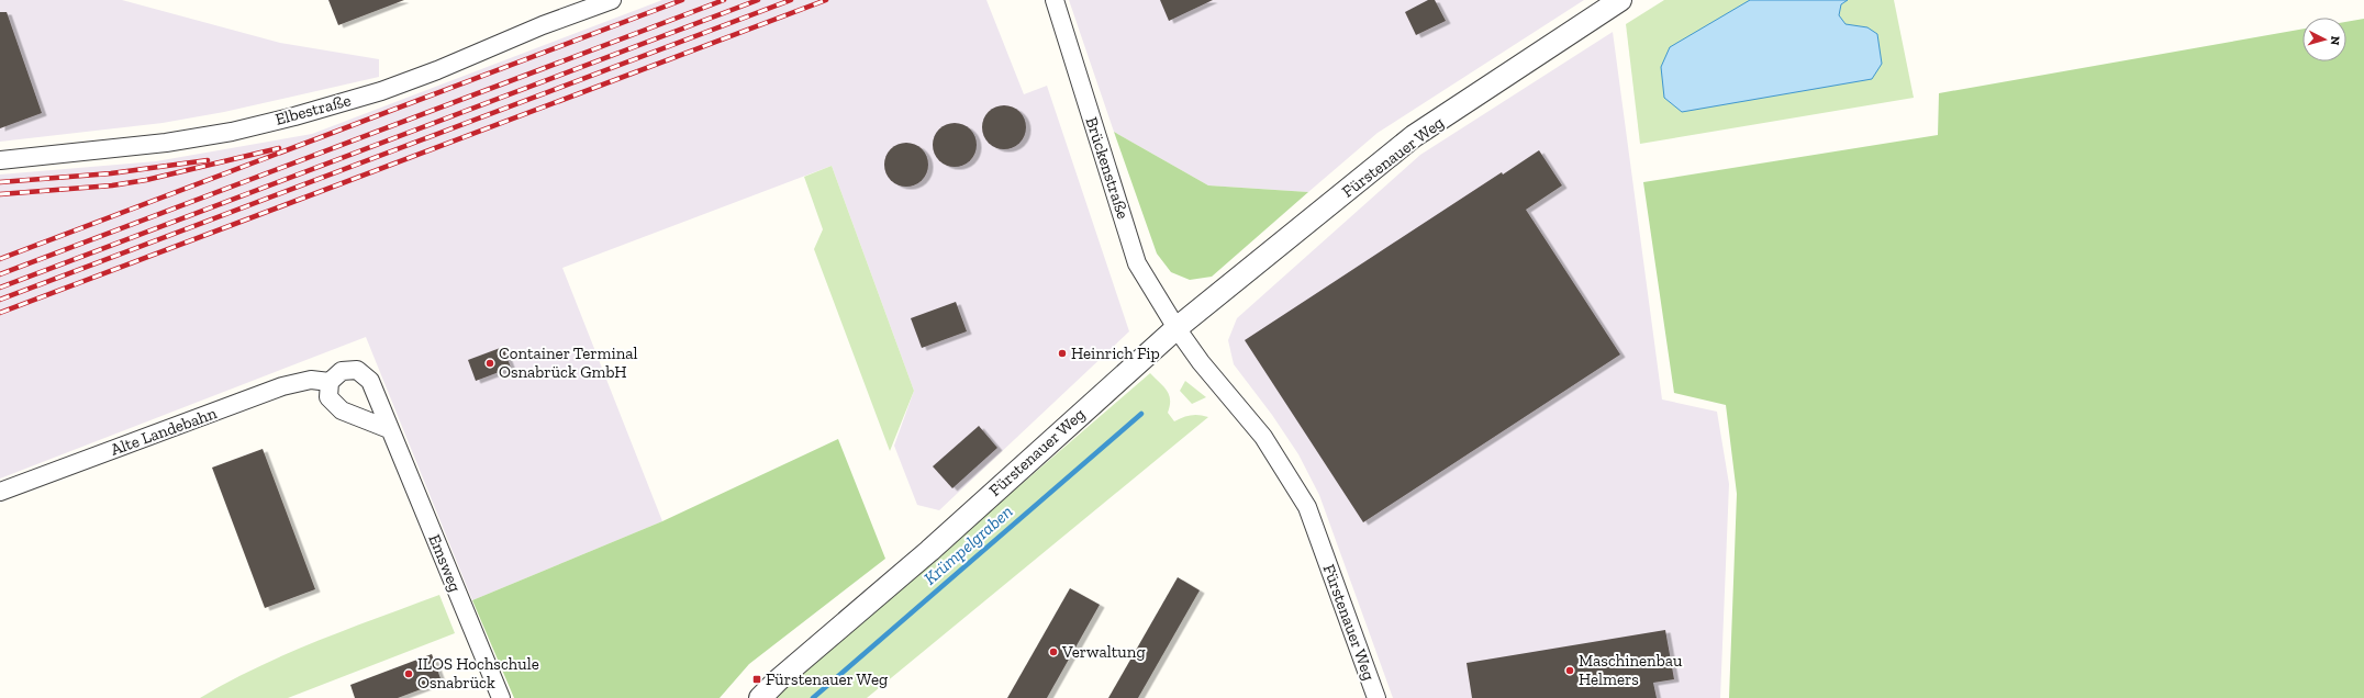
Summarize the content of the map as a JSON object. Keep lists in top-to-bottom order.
{
  "streets": {
    "street": [
      "Elbestraße",
      "Fürstenauer Weg",
      "Brückenstraße",
      "Alte Landebahn",
      "Emsweg"
    ]
  },
  "crossings": [
    ["Fürstenauer Weg", "Brückenstraße"],
    ["Alte Landebahn", "Emsweg"]
  ],
  "water": ["Krümpelgraben"],
  "places": {
    "other": [
      "Heinrich Fip",
      "Container Terminal Osnabrück GmbH",
      "Verwaltung",
      "Maschinenbau Helmers",
      "ILOS Hochschule Osnabrück"
    ],
    "transit": ["Fürstenauer Weg"]
  },
  "north": "right"
}
